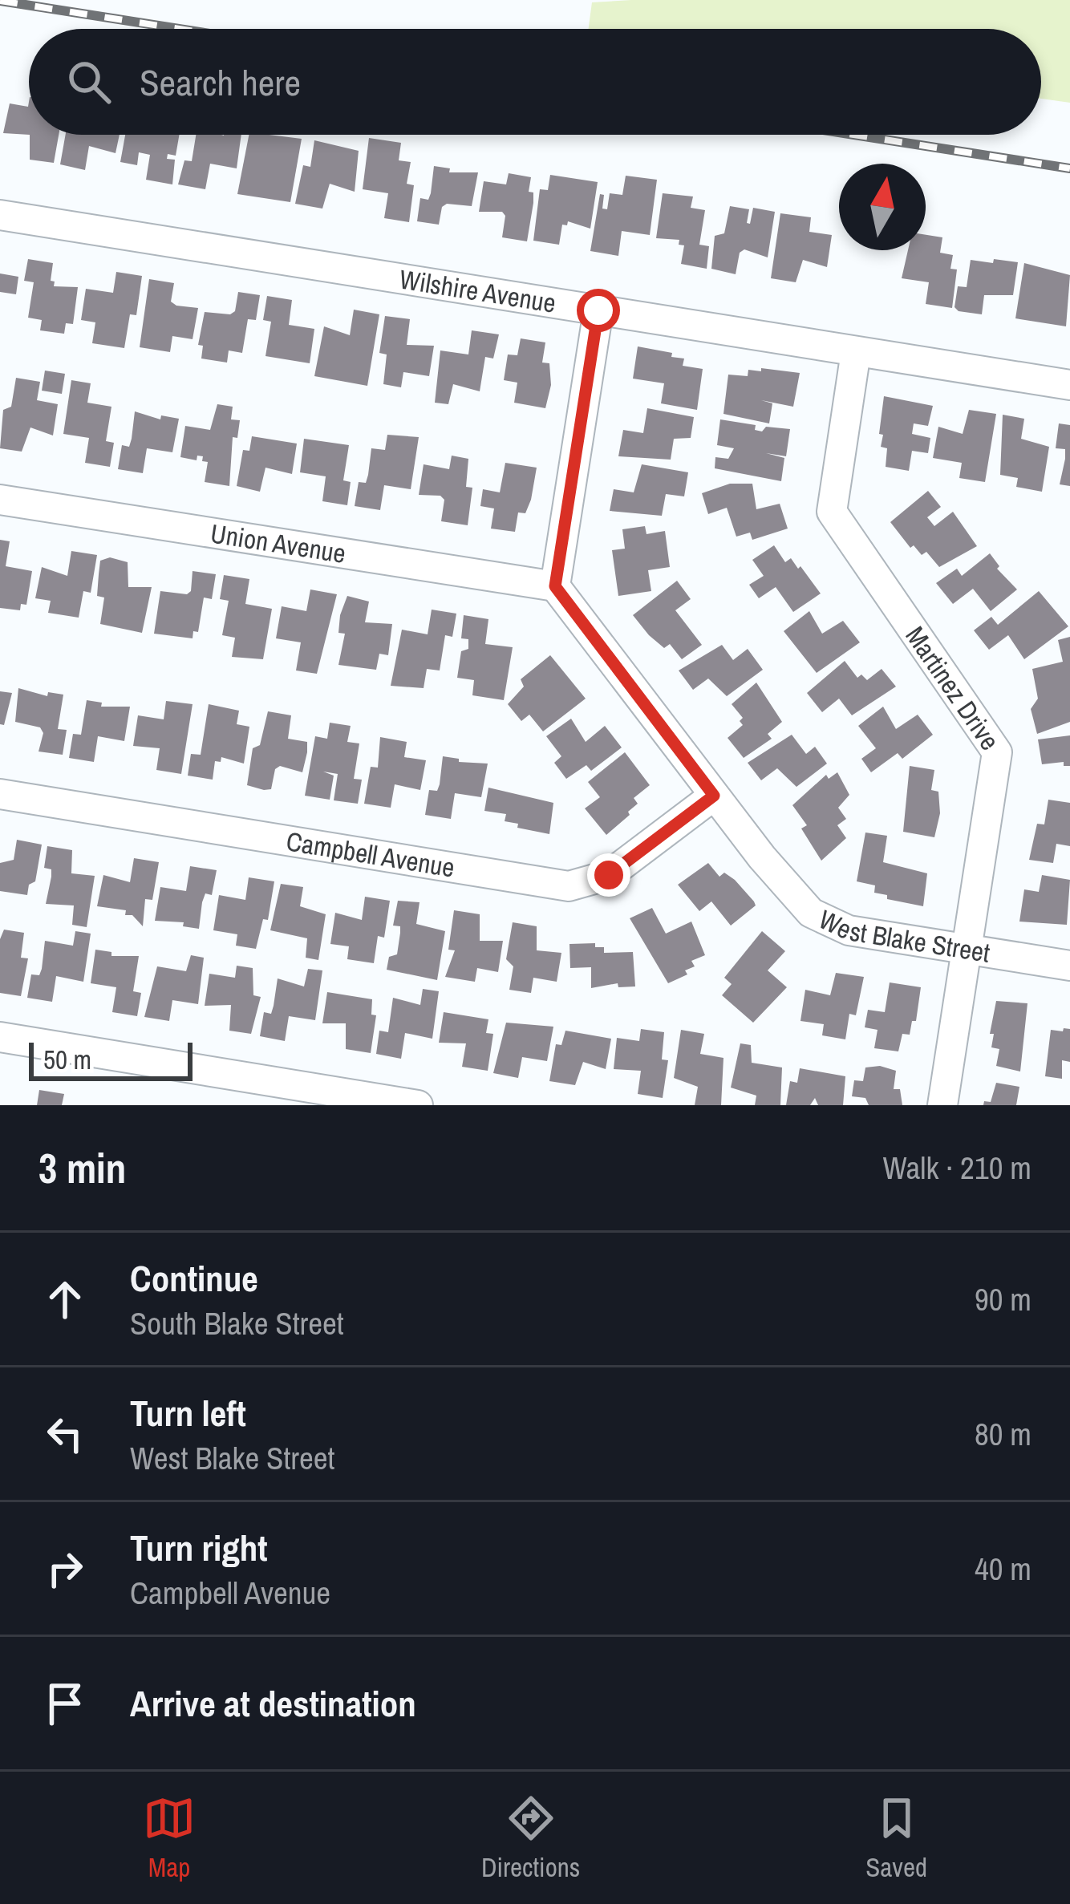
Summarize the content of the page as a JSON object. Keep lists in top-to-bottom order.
{
  "streets": {
    "street": [
      "Wilshire Avenue",
      "Union Avenue",
      "Martinez Drive",
      "Campbell Avenue",
      "West Blake Street"
    ]
  },
  "crossings": [
    ["Wilshire Avenue", "Martinez Drive"],
    ["Union Avenue", "West Blake Street"],
    ["Martinez Drive", "West Blake Street"],
    ["Campbell Avenue", "West Blake Street"]
  ],
  "scale_bar": "50 m",
  "north": "top",
  "page": {
    "search": "Search here",
    "scale": "50 m",
    "heading": ["3 min", "Walk · 210 m"],
    "list": [
      ["Continue", "South Blake Street", "90 m"],
      ["Turn left", "West Blake Street", "80 m"],
      ["Turn right", "Campbell Avenue", "40 m"],
      "Arrive at destination"
    ],
    "nav": ["Map", "Directions", "Saved"]
  }
}
